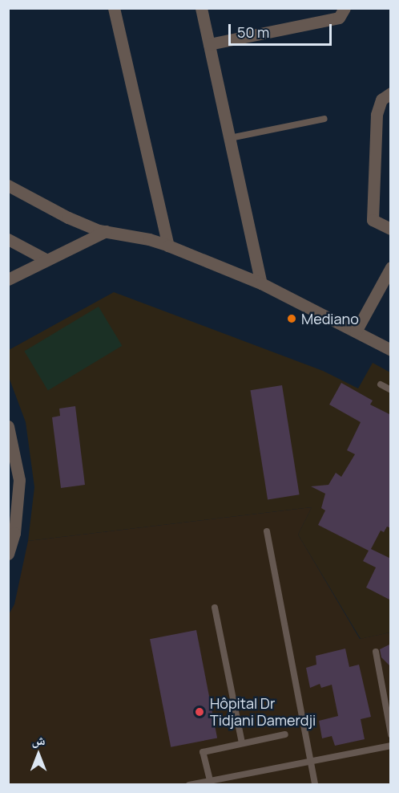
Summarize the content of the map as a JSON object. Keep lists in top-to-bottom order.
{
  "places": ["Mediano", "Hôpital Dr Tidjani Damerdji"],
  "scale_bar": "50 m",
  "north": "top"
}
